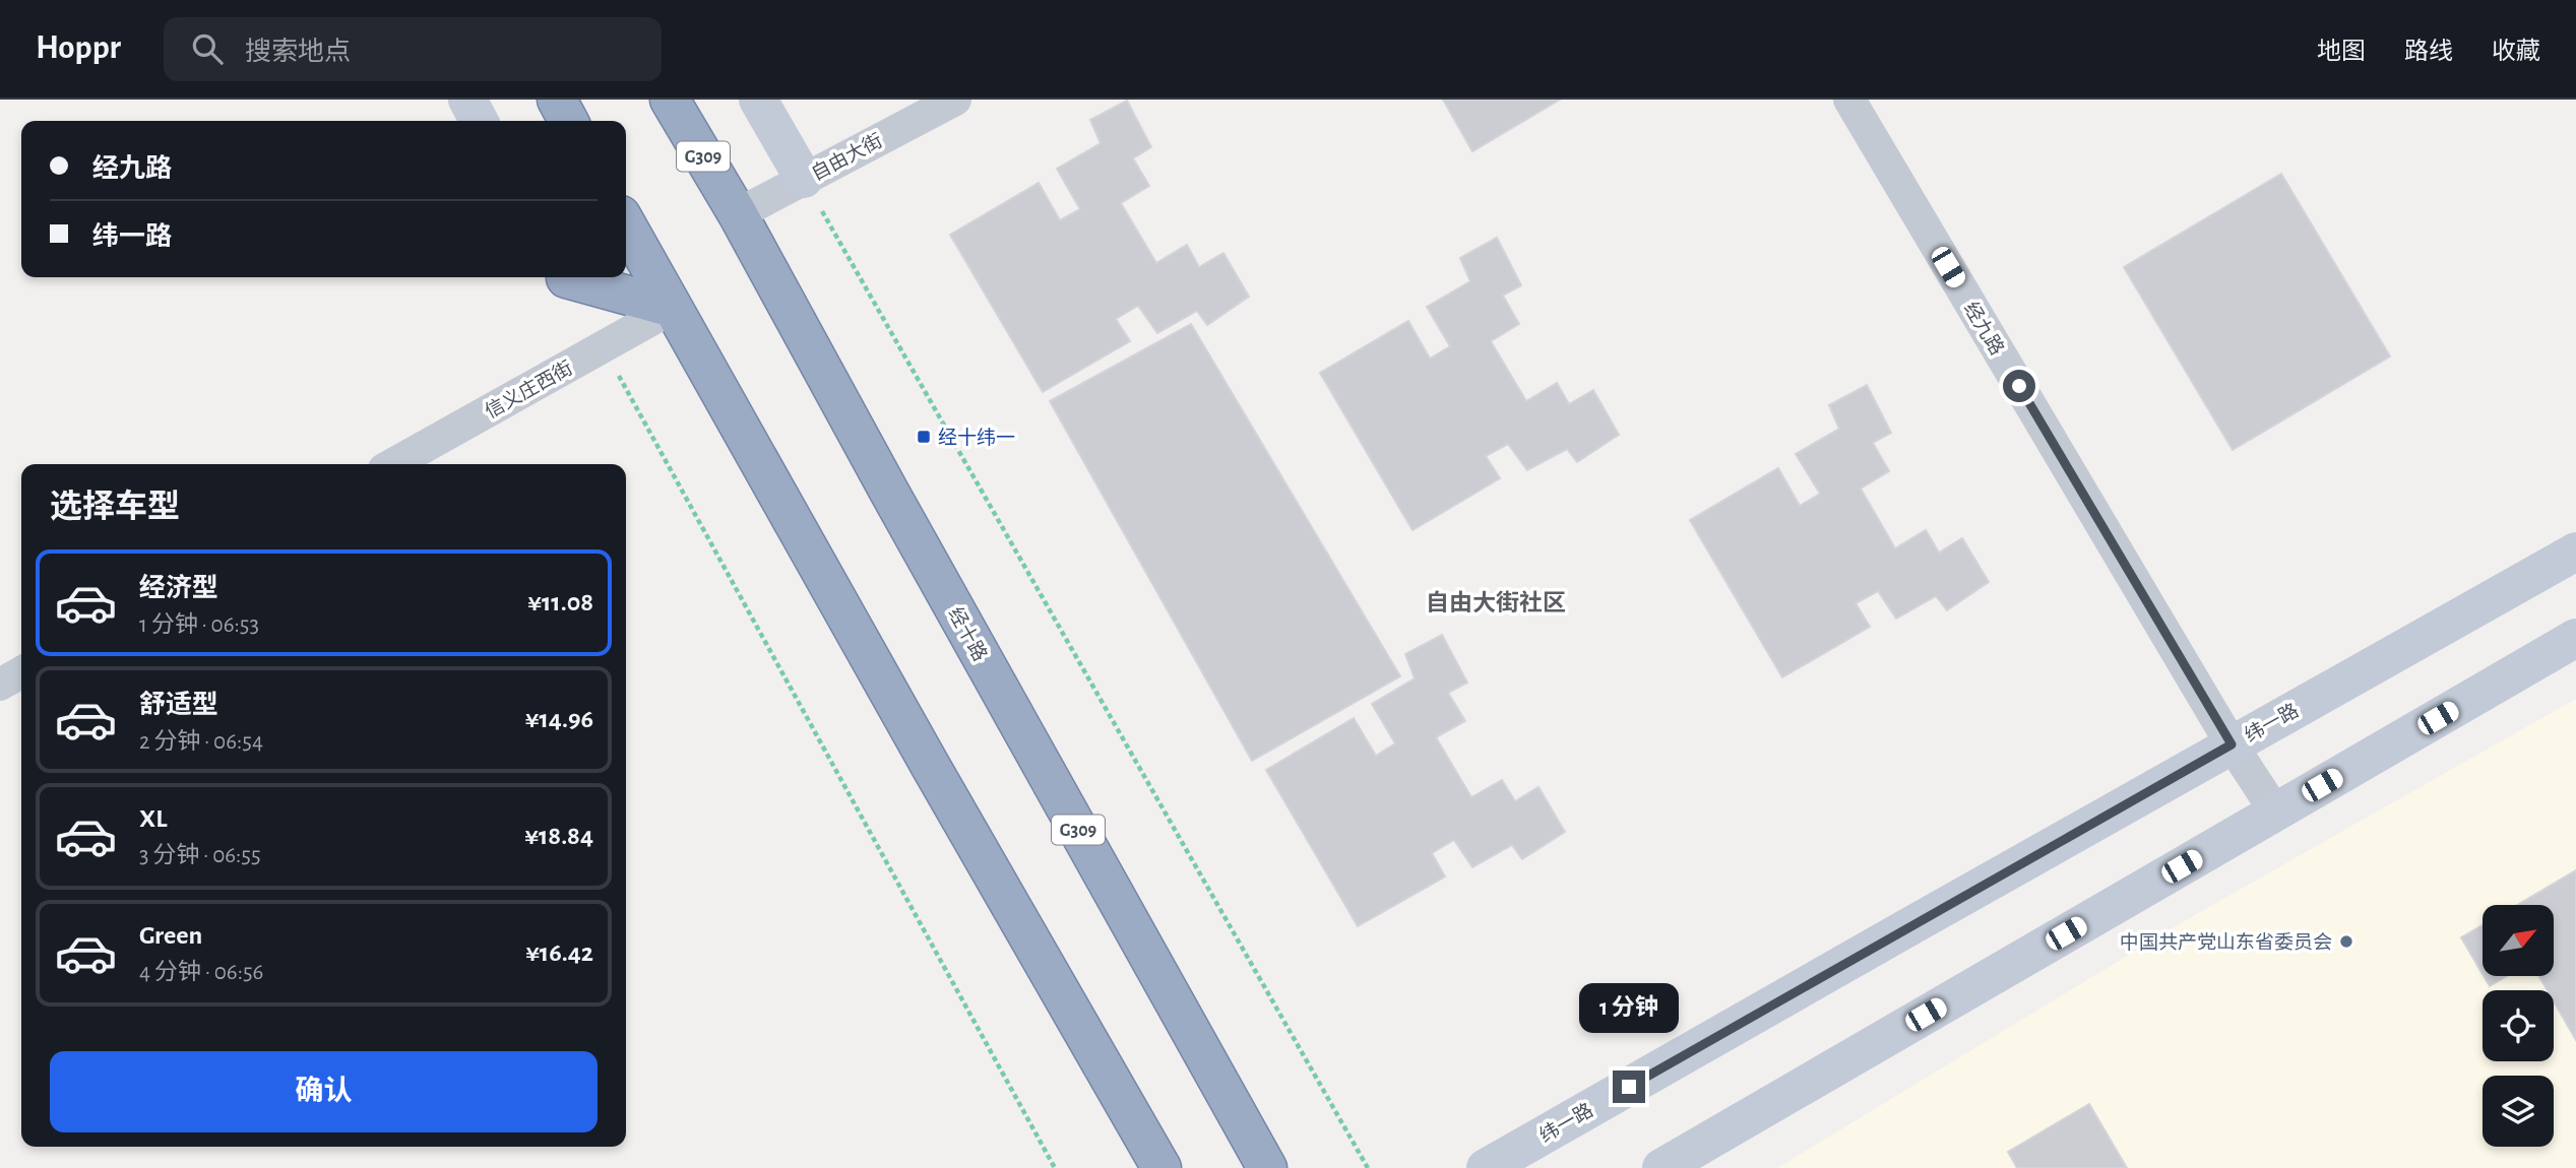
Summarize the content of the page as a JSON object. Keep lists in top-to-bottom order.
{
  "streets": {
    "highway": ["G309", "经十路"],
    "main road": ["纬一路"],
    "street": ["自由大街", "经九路", "信义庄西街"]
  },
  "crossings": [
    ["自由大街", "经十路"],
    ["经九路", "纬一路"]
  ],
  "districts": ["自由大街社区"],
  "places": {
    "transit": ["经十纬一"],
    "other": ["中国共产党山东省委员会"]
  },
  "north": "top right",
  "page": {
    "header": "Hoppr",
    "search": "搜索地点",
    "nav": ["地图", "路线", "收藏"],
    "banner": ["经九路", "纬一路"],
    "heading": "选择车型",
    "list": [
      {
        "name": "经济型",
        "note": "1 分钟 · 06:53",
        "value": "¥11.08"
      },
      {
        "name": "舒适型",
        "note": "2 分钟 · 06:54",
        "value": "¥14.96"
      },
      {
        "name": "XL",
        "note": "3 分钟 · 06:55",
        "value": "¥18.84"
      },
      {
        "name": "Green",
        "note": "4 分钟 · 06:56",
        "value": "¥16.42"
      }
    ],
    "bubble": "1 分钟",
    "buttons": "确认"
  }
}
